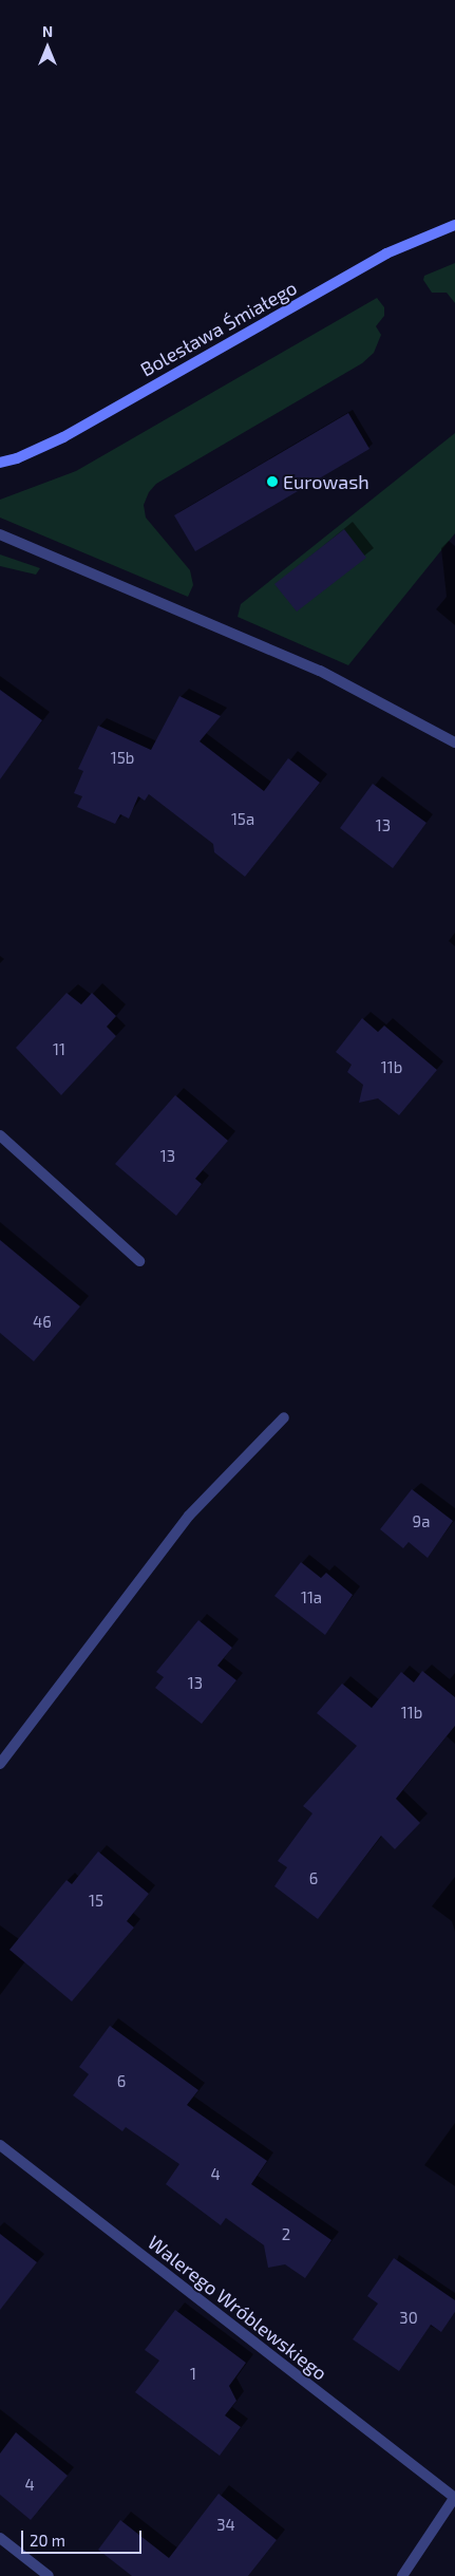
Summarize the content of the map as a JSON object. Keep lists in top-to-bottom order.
{
  "streets": {
    "street": ["Bolesława Śmiałego", "Walerego Wróblewskiego"]
  },
  "places": ["Eurowash"],
  "house_numbers": [
    "15b",
    "15a",
    "13",
    "11",
    "11b",
    "13",
    "46",
    "9a",
    "11a",
    "13",
    "11b",
    "6",
    "15",
    "6",
    "4",
    "2",
    "30",
    "1",
    "4",
    "34"
  ],
  "scale_bar": "20 m",
  "north": "top"
}
